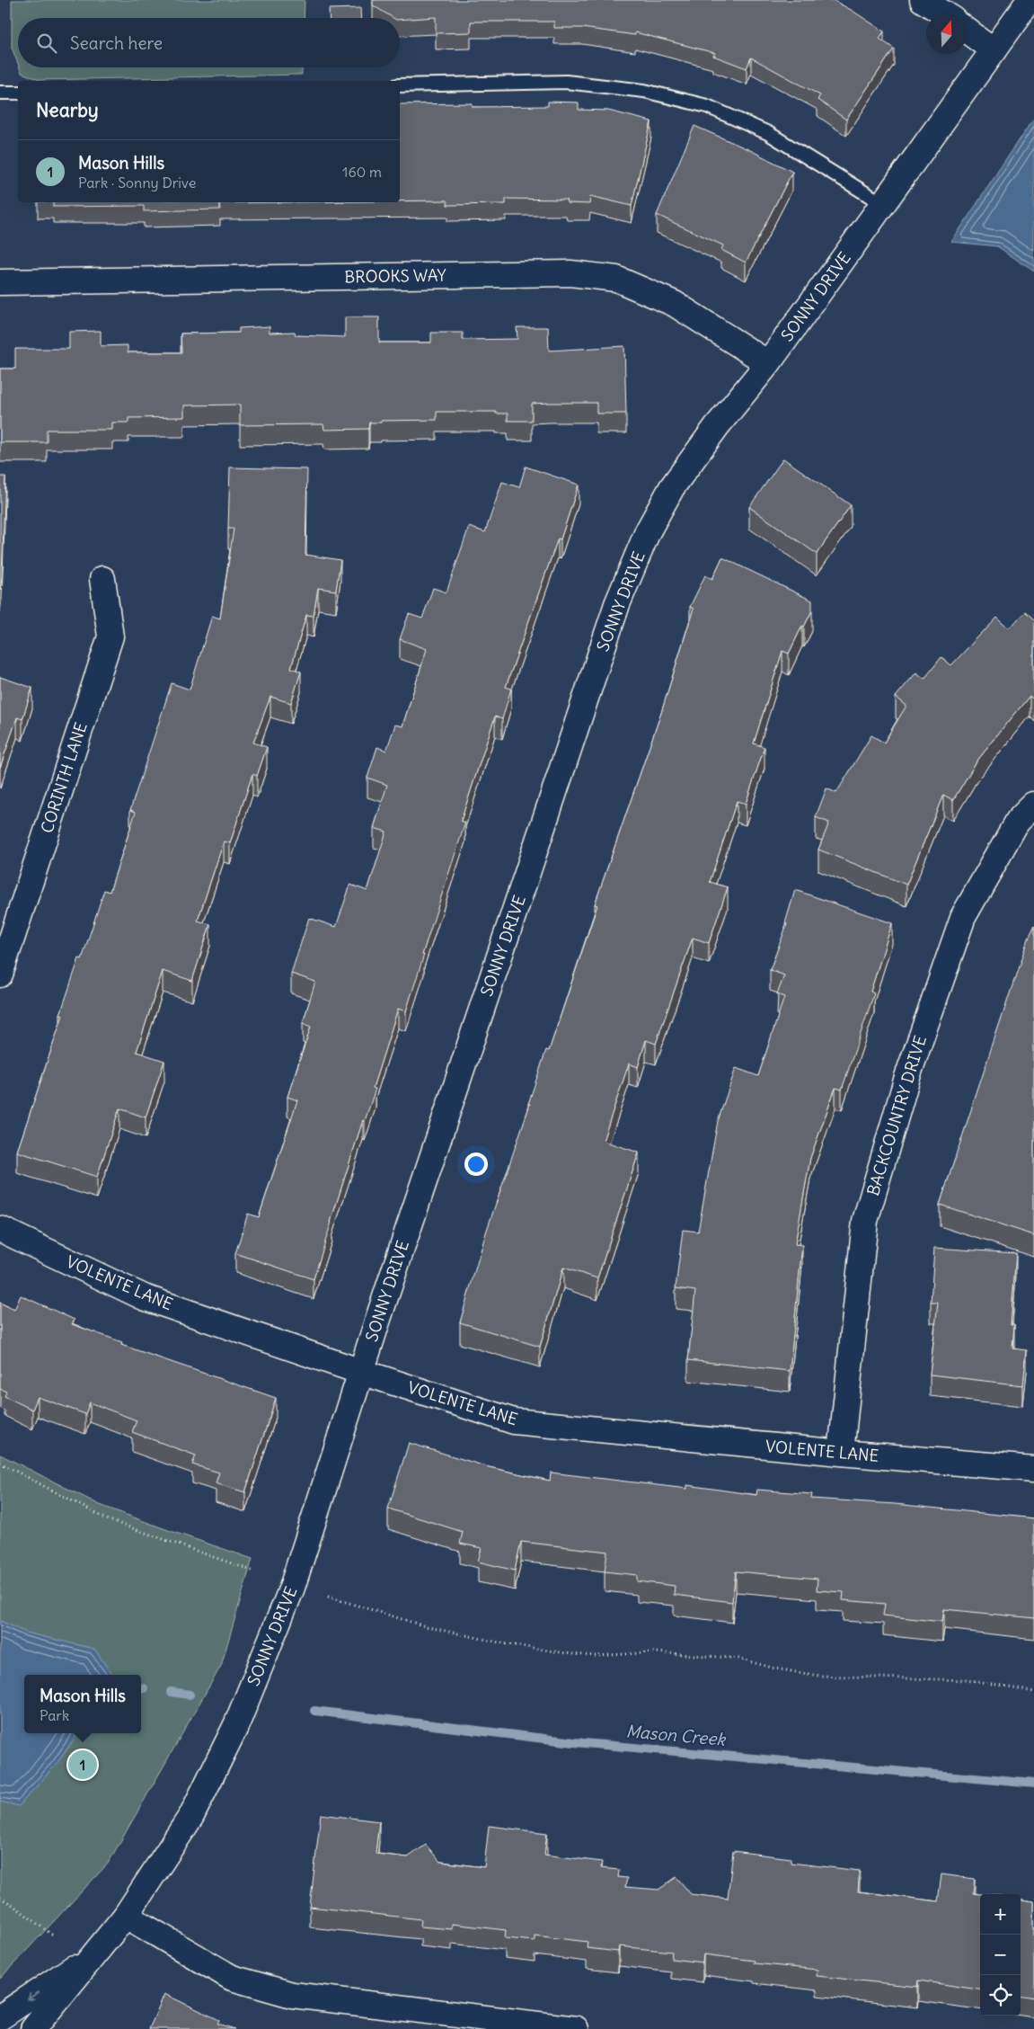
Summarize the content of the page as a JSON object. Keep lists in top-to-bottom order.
{
  "streets": {
    "street": [
      "BROOKS WAY",
      "SONNY DRIVE",
      "CORINTH LANE",
      "BACKCOUNTRY DRIVE",
      "VOLENTE LANE"
    ]
  },
  "crossings": [
    ["BROOKS WAY", "SONNY DRIVE"],
    ["SONNY DRIVE", "VOLENTE LANE"],
    ["BACKCOUNTRY DRIVE", "VOLENTE LANE"]
  ],
  "water": ["Mason Creek"],
  "north": "top",
  "page": {
    "search": "Search here",
    "heading": "Nearby",
    "list": [
      {
        "mark": "1",
        "name": "Mason Hills",
        "note": "Park · Sonny Drive",
        "value": "160 m"
      }
    ],
    "popup": ["Mason Hills", "Park"],
    "pins": "1",
    "map_buttons": ["+", "−"]
  }
}
